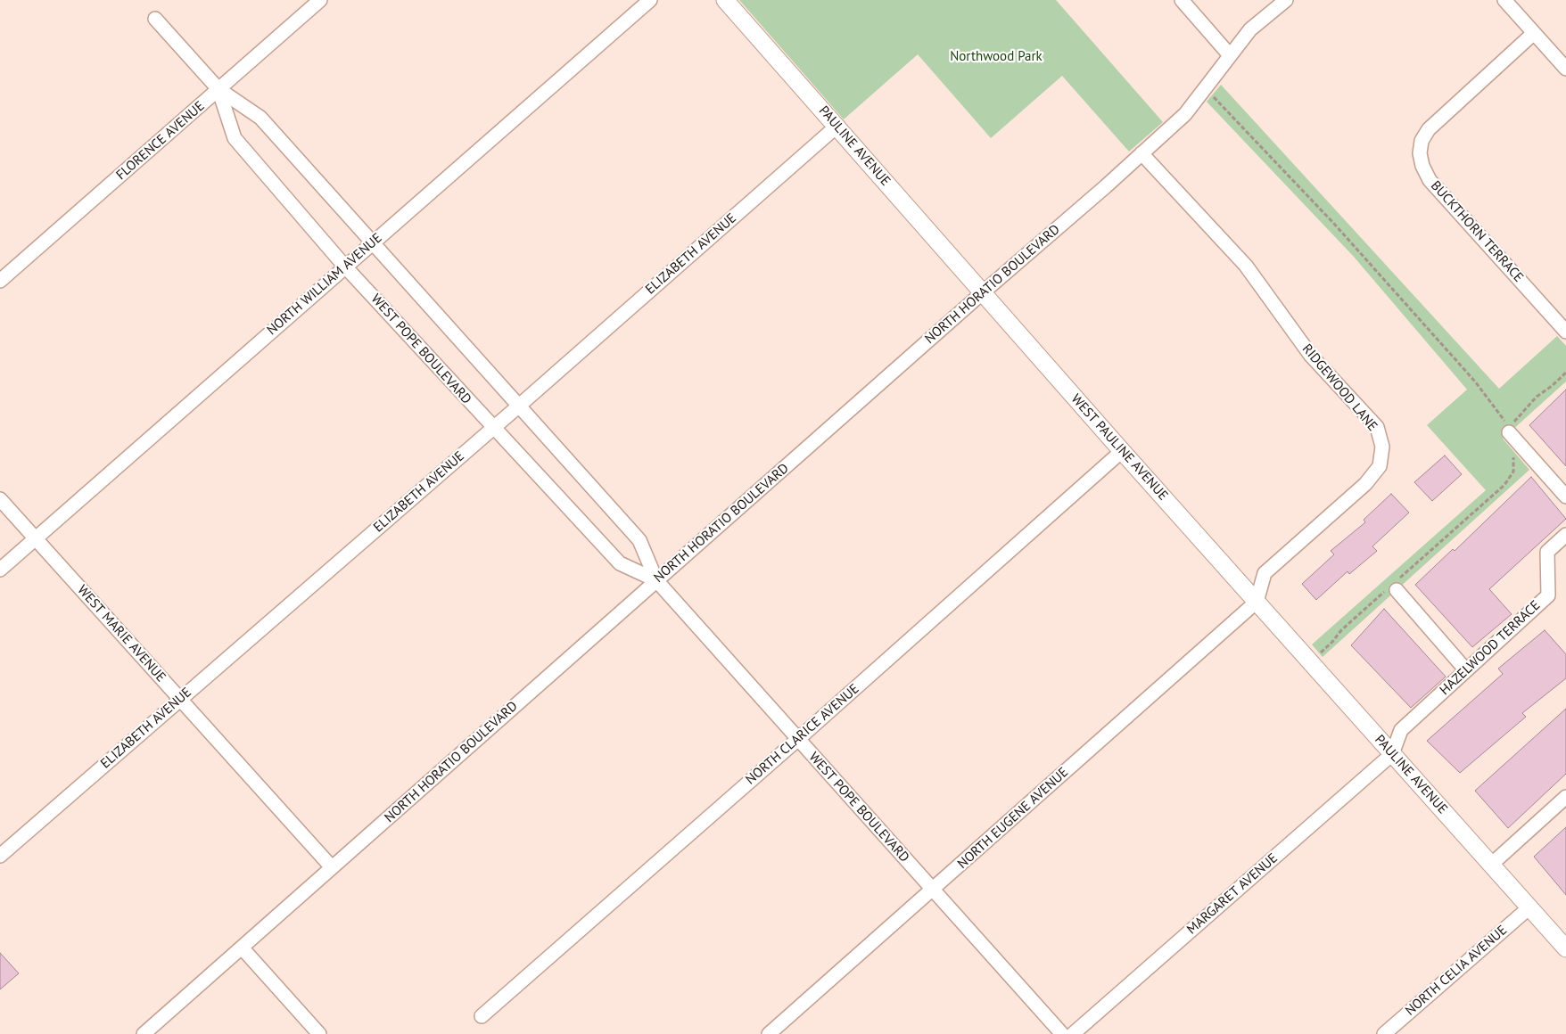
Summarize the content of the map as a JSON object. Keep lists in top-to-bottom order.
{
  "streets": {
    "street": [
      "FLORENCE AVENUE",
      "PAULINE AVENUE",
      "BUCKTHORN TERRACE",
      "ELIZABETH AVENUE",
      "NORTH WILLIAM AVENUE",
      "NORTH HORATIO BOULEVARD",
      "WEST POPE BOULEVARD",
      "RIDGEWOOD LANE",
      "WEST PAULINE AVENUE",
      "WEST MARIE AVENUE",
      "HAZELWOOD TERRACE",
      "NORTH CLARICE AVENUE",
      "NORTH EUGENE AVENUE",
      "MARGARET AVENUE",
      "NORTH CELIA AVENUE"
    ]
  },
  "crossings": [
    ["FLORENCE AVENUE", "WEST POPE BOULEVARD"],
    ["PAULINE AVENUE", "ELIZABETH AVENUE"],
    ["PAULINE AVENUE", "NORTH HORATIO BOULEVARD"],
    ["PAULINE AVENUE", "RIDGEWOOD LANE"],
    ["PAULINE AVENUE", "WEST PAULINE AVENUE"],
    ["PAULINE AVENUE", "HAZELWOOD TERRACE"],
    ["PAULINE AVENUE", "NORTH EUGENE AVENUE"],
    ["PAULINE AVENUE", "MARGARET AVENUE"],
    ["PAULINE AVENUE", "NORTH CELIA AVENUE"],
    ["ELIZABETH AVENUE", "WEST POPE BOULEVARD"],
    ["ELIZABETH AVENUE", "WEST MARIE AVENUE"],
    ["NORTH WILLIAM AVENUE", "WEST POPE BOULEVARD"],
    ["NORTH WILLIAM AVENUE", "WEST MARIE AVENUE"],
    ["NORTH HORATIO BOULEVARD", "WEST POPE BOULEVARD"],
    ["NORTH HORATIO BOULEVARD", "RIDGEWOOD LANE"],
    ["NORTH HORATIO BOULEVARD", "WEST PAULINE AVENUE"],
    ["NORTH HORATIO BOULEVARD", "WEST MARIE AVENUE"],
    ["WEST POPE BOULEVARD", "NORTH CLARICE AVENUE"],
    ["WEST POPE BOULEVARD", "NORTH EUGENE AVENUE"],
    ["RIDGEWOOD LANE", "WEST PAULINE AVENUE"],
    ["RIDGEWOOD LANE", "NORTH EUGENE AVENUE"],
    ["WEST PAULINE AVENUE", "NORTH CLARICE AVENUE"],
    ["WEST PAULINE AVENUE", "NORTH EUGENE AVENUE"],
    ["HAZELWOOD TERRACE", "MARGARET AVENUE"]
  ],
  "parks": ["Northwood Park"]
}
